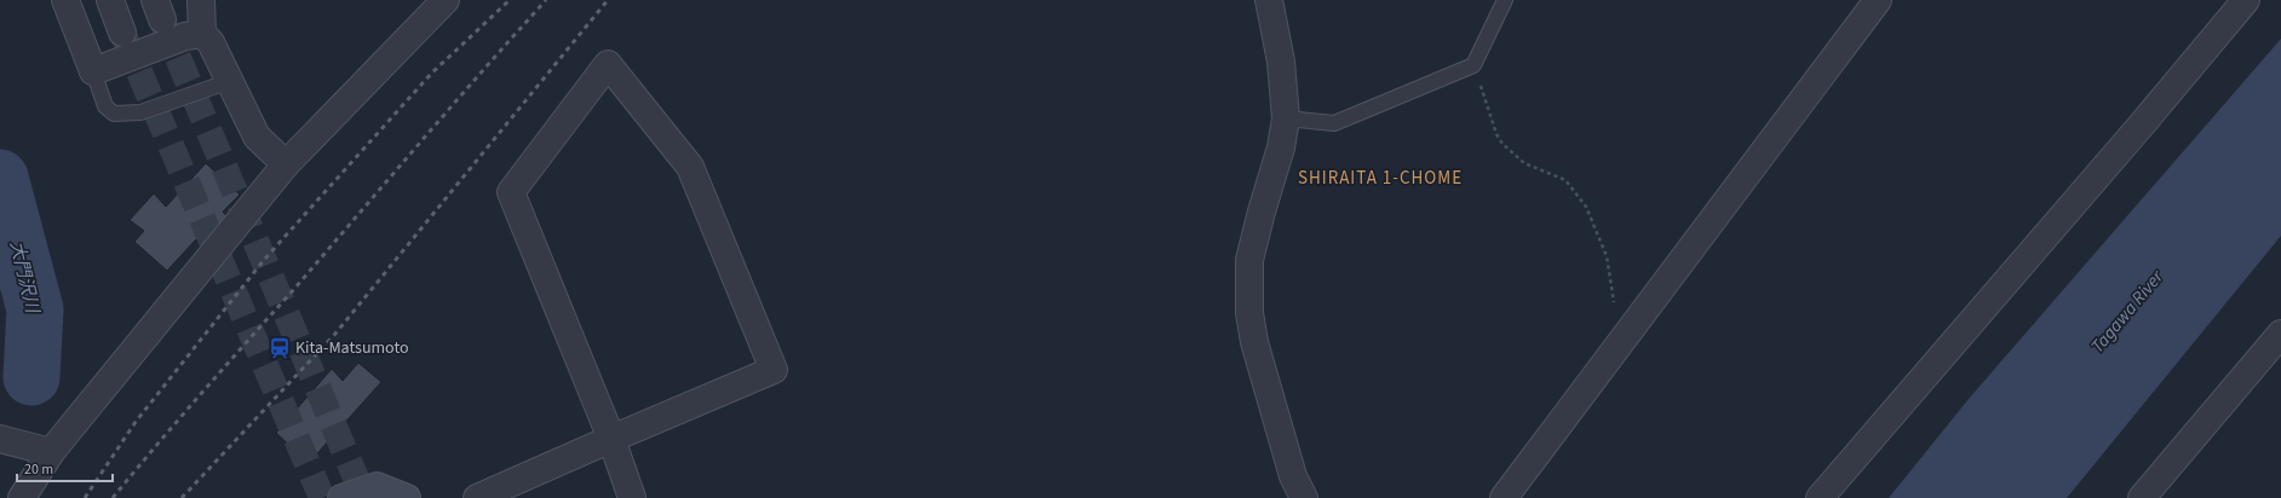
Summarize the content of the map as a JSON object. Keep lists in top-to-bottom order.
{
  "districts": ["SHIRAITA 1-CHOME"],
  "water": ["大門沢川", "Tagawa River"],
  "places": {
    "station": ["Kita-Matsumoto"]
  },
  "scale_bar": "20 m"
}
